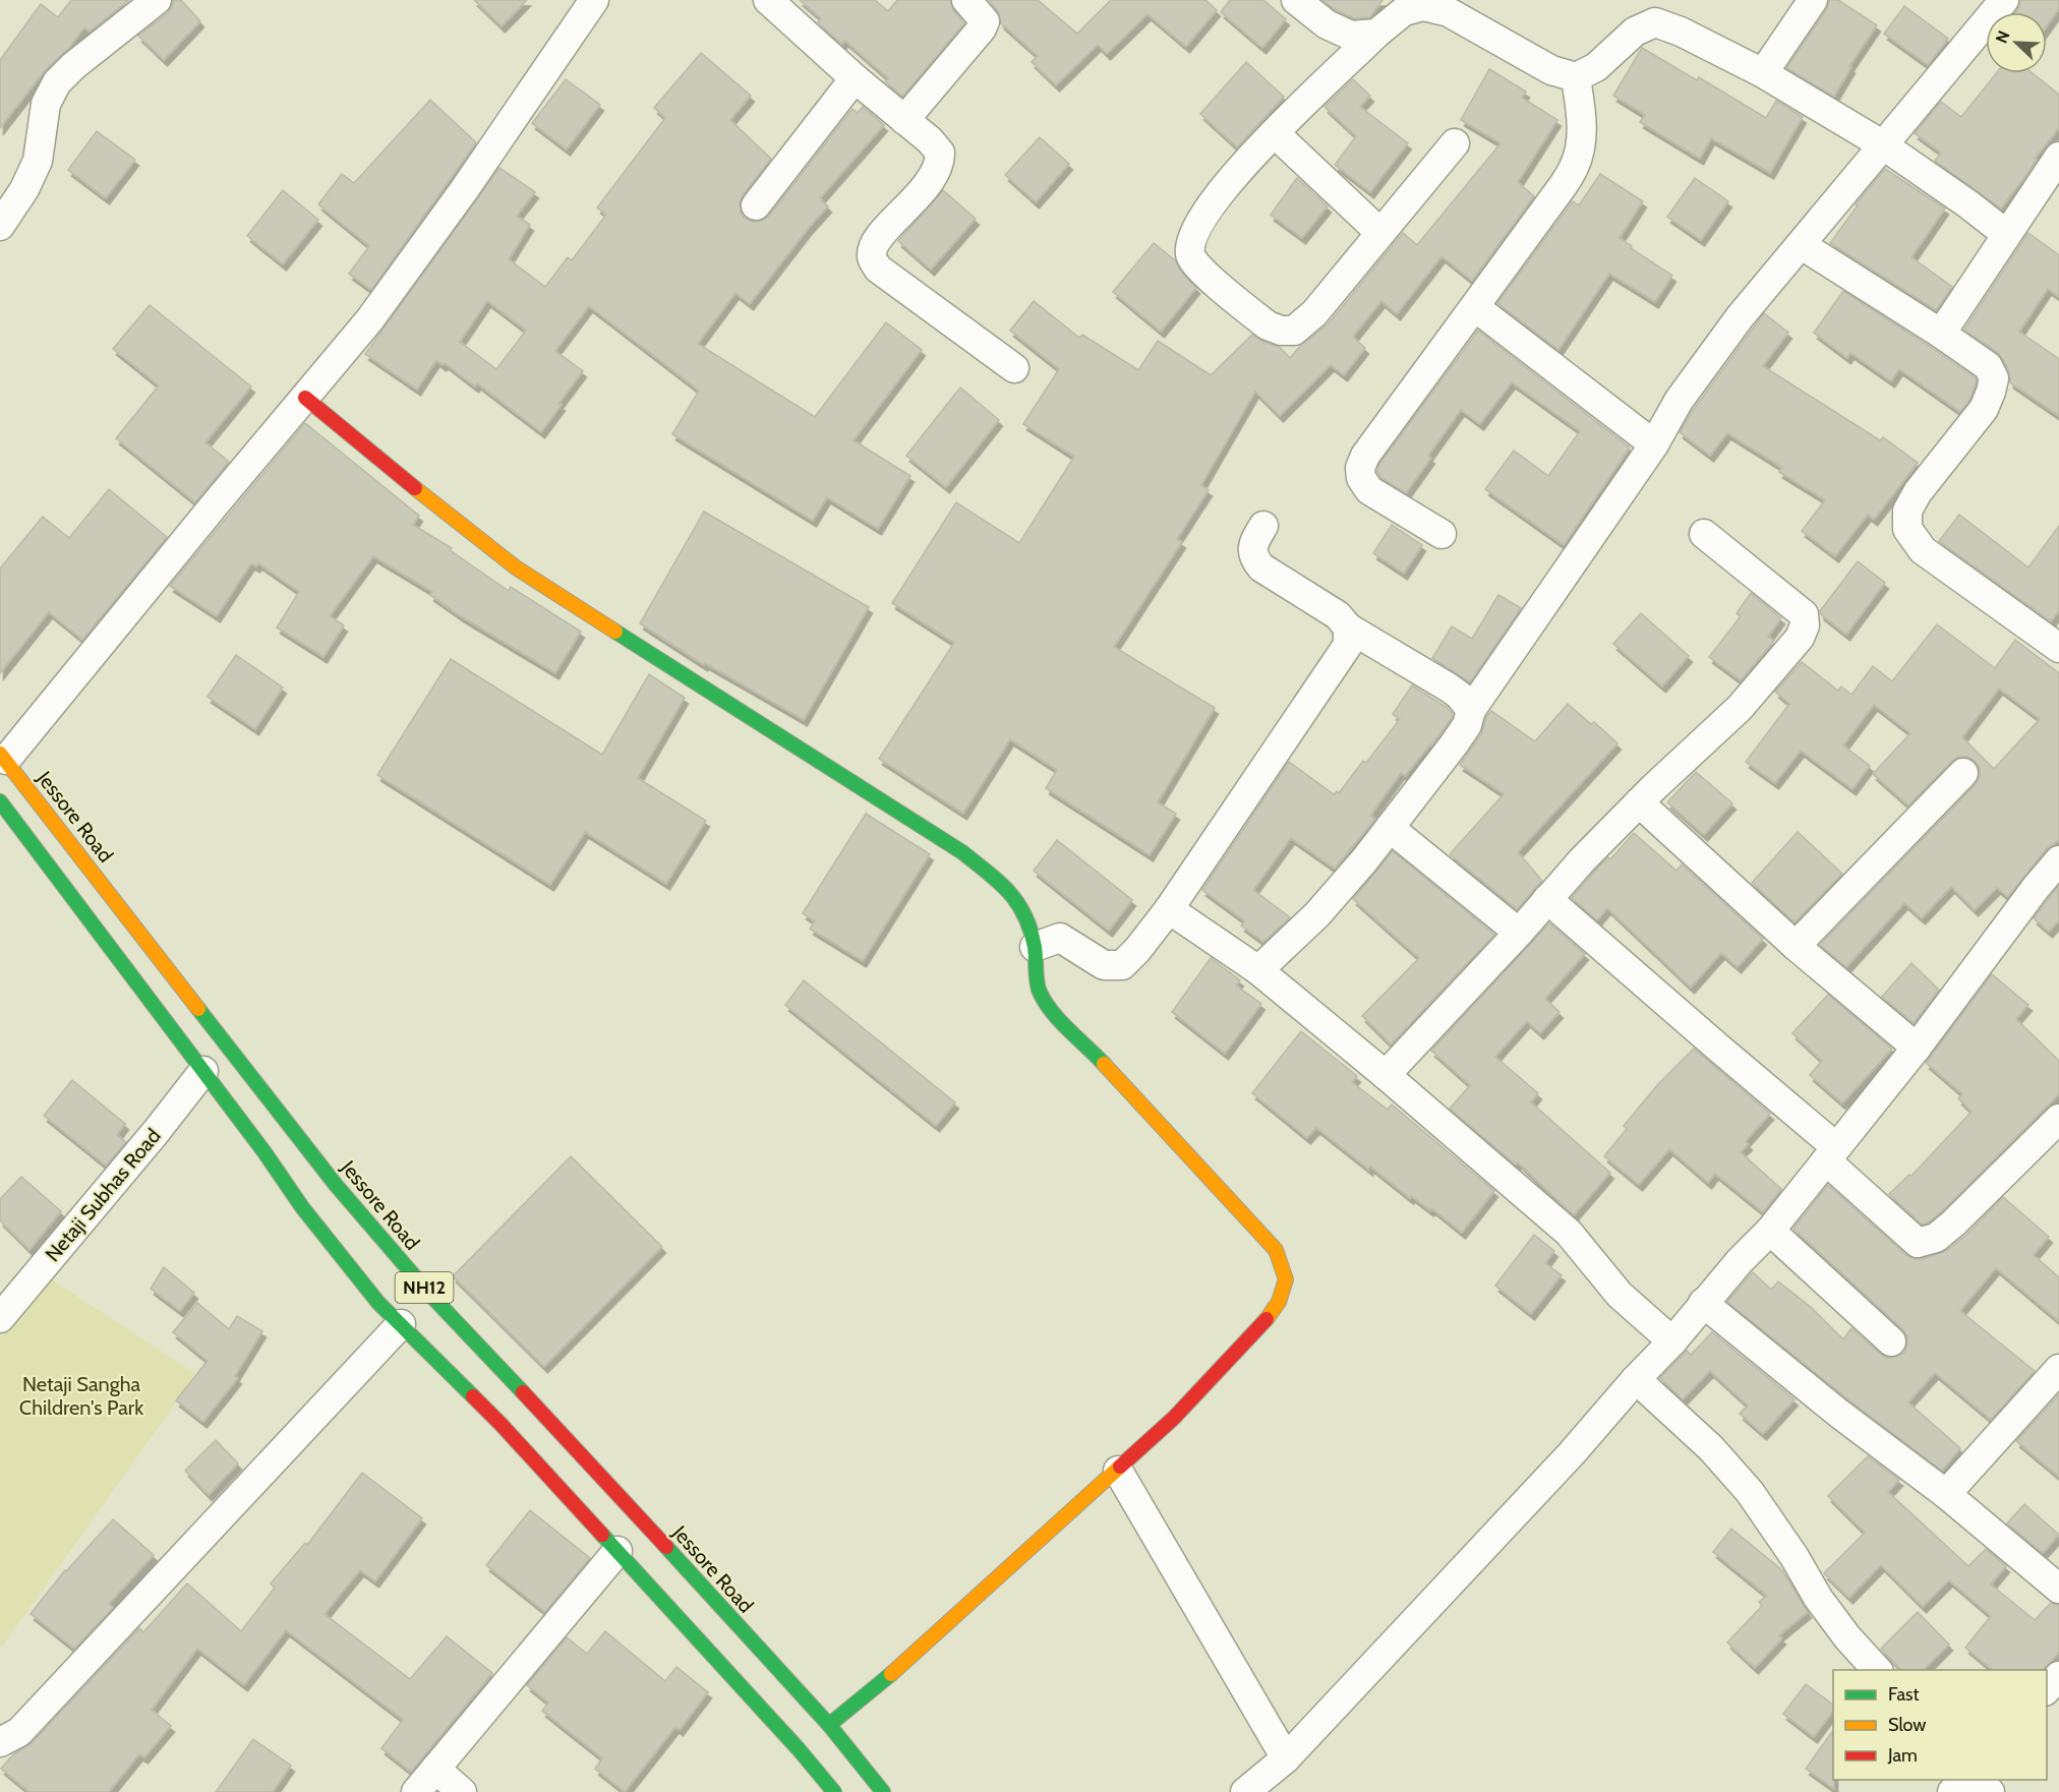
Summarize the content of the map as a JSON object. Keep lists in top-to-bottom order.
{
  "streets": {
    "main road": ["Jessore Road", "NH12"],
    "street": ["Netaji Subhas Road"]
  },
  "crossings": [
    ["Netaji Subhas Road", "NH12"]
  ],
  "parks": ["Netaji Sangha Children's Park"],
  "legend": ["Fast", "Slow", "Jam"],
  "north": "top left"
}
